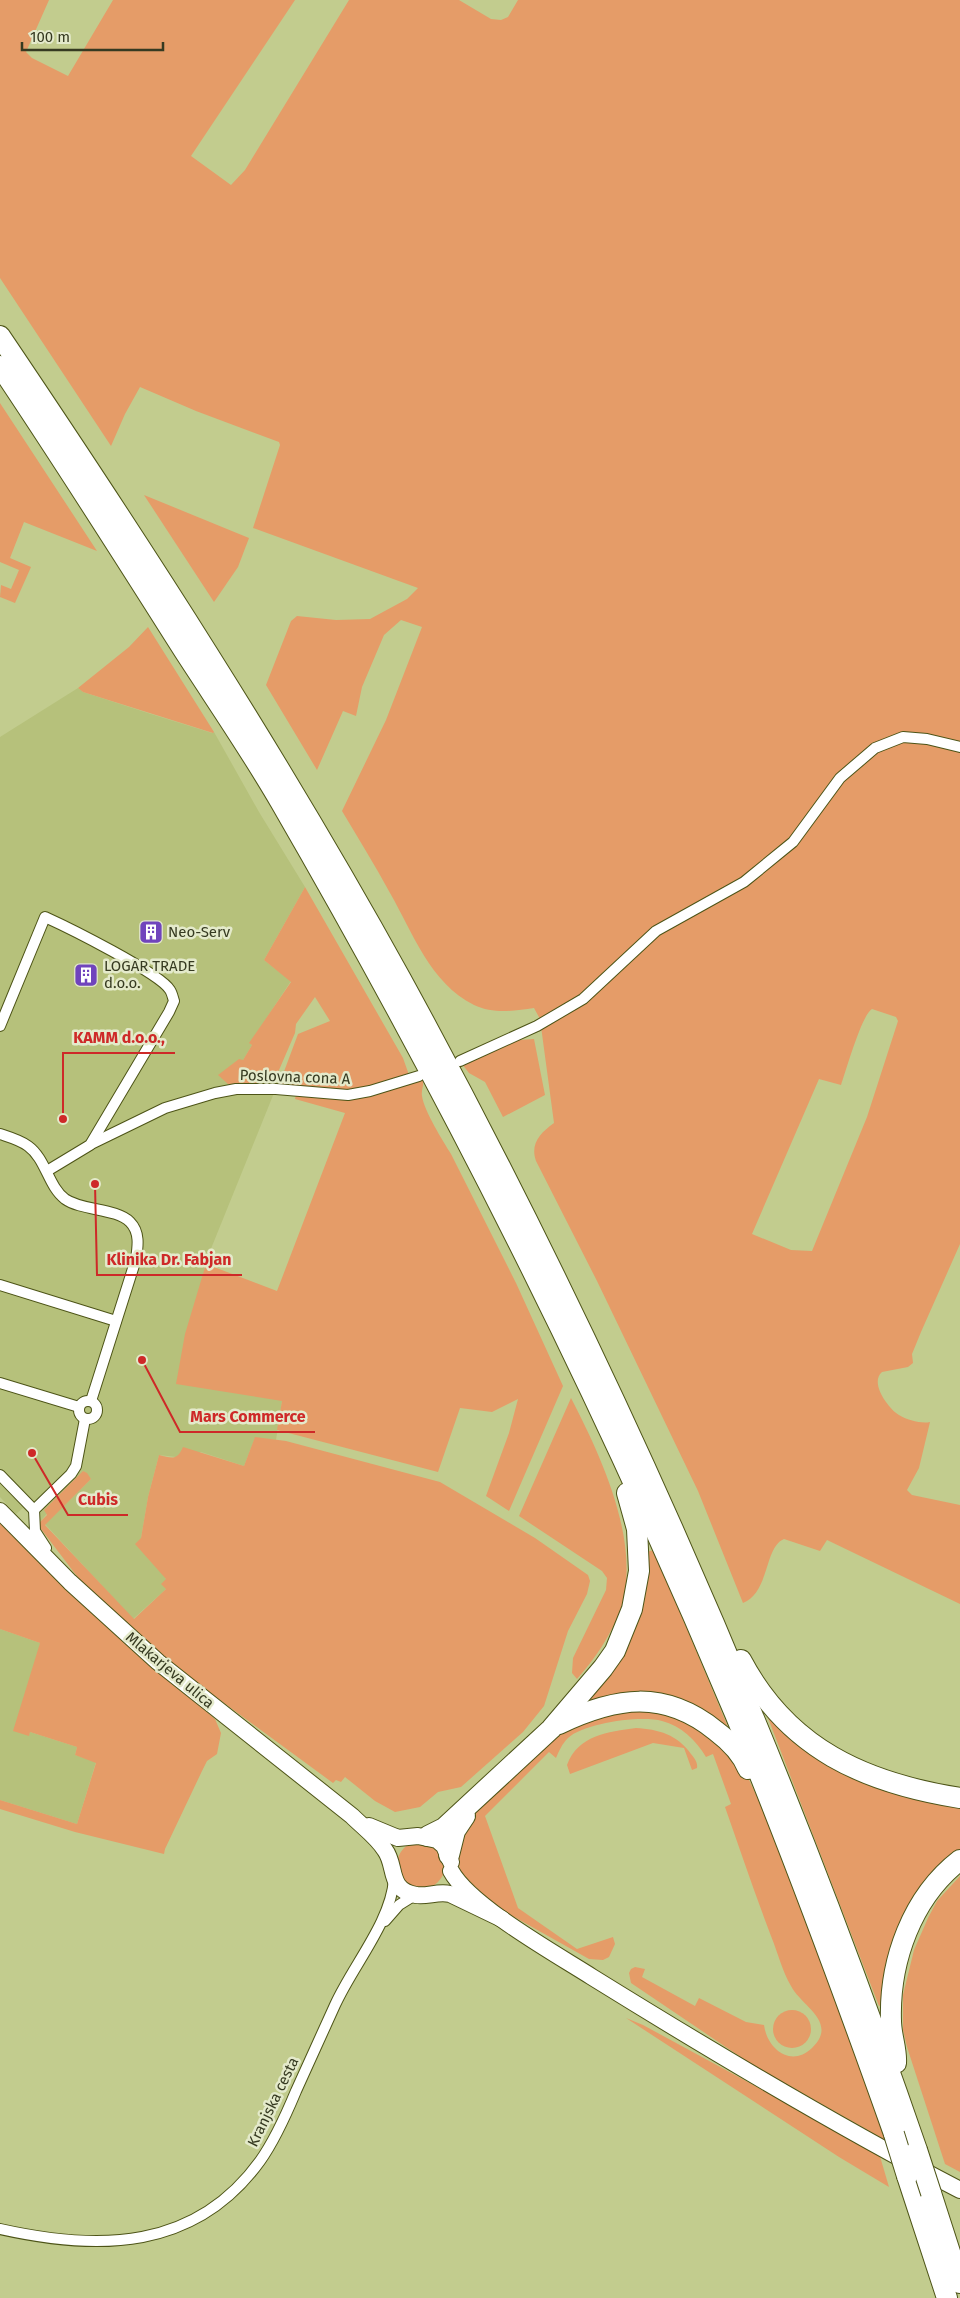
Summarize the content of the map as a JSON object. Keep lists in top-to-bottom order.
{
  "streets": {
    "main road": ["Mlakarjeva ulica"],
    "street": ["Poslovna cona A", "Kranjska cesta"]
  },
  "places": {
    "building": ["Neo-Serv", "LOGAR TRADE d.o.o."],
    "other": [
      "KAMM d.o.o.,",
      "Klinika Dr. Fabjan",
      "Mars Commerce",
      "Cubis"
    ]
  },
  "scale_bar": "100 m"
}
